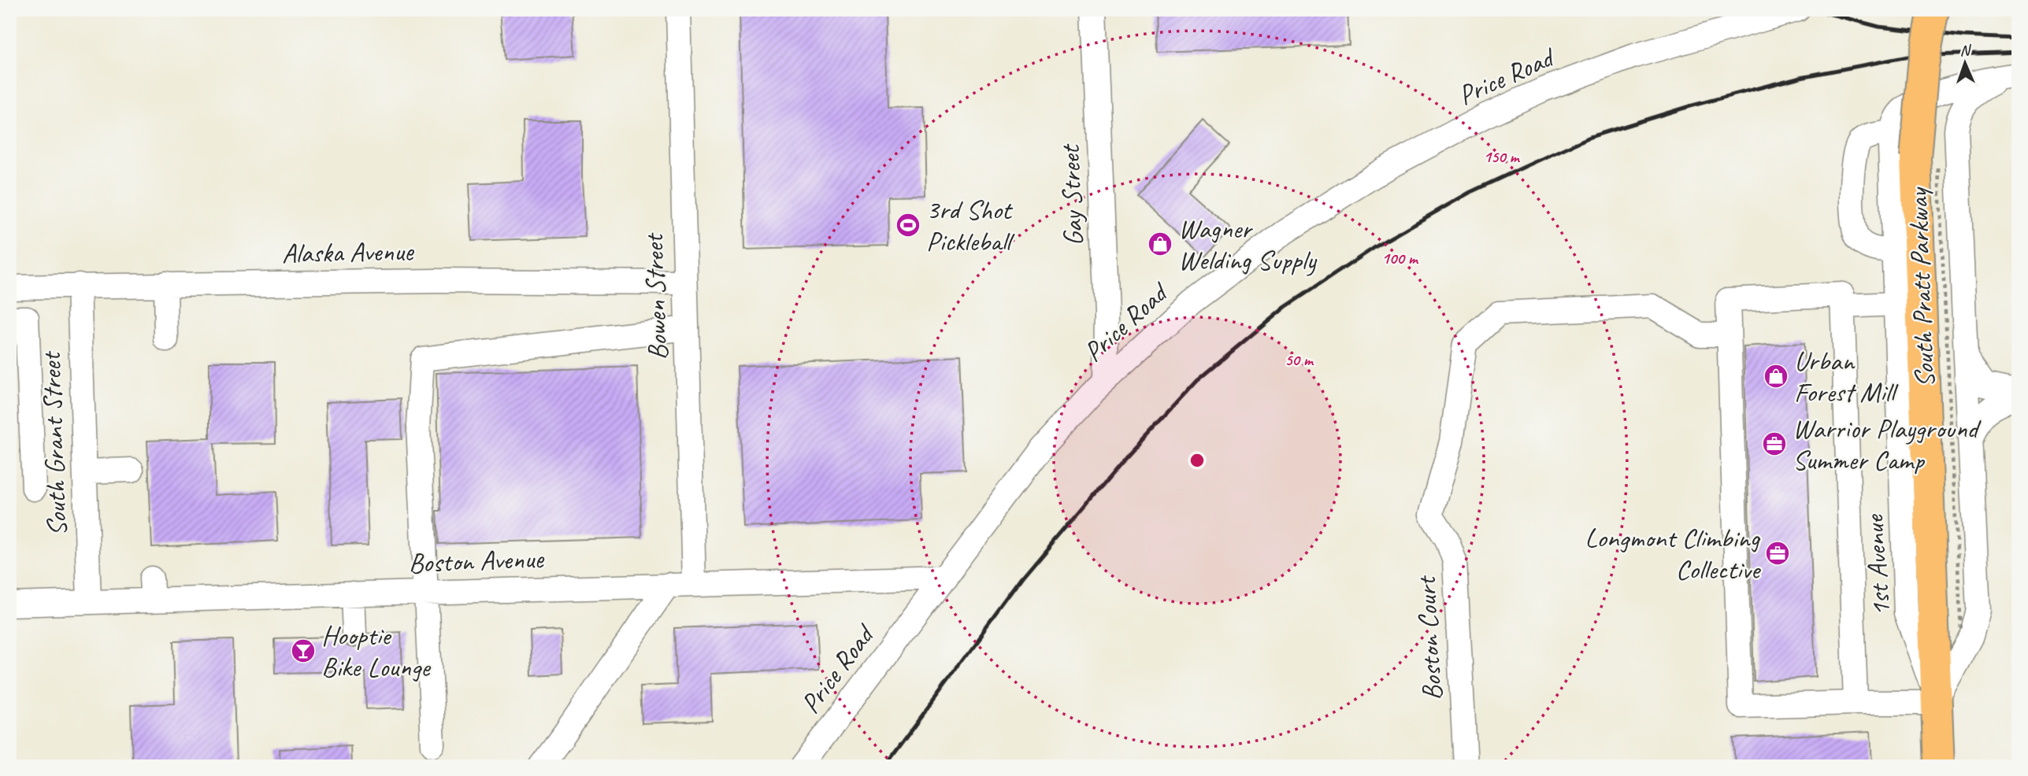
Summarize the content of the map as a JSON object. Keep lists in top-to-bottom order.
{
  "streets": {
    "main road": ["South Pratt Parkway"],
    "street": [
      "Price Road",
      "Gay Street",
      "Alaska Avenue",
      "Bowen Street",
      "South Grant Street",
      "Boston Avenue",
      "1st Avenue",
      "Boston Court"
    ]
  },
  "crossings": [
    ["Price Road", "Gay Street"],
    ["Price Road", "Boston Avenue"],
    ["Alaska Avenue", "Bowen Street"],
    ["Alaska Avenue", "South Grant Street"],
    ["South Pratt Parkway", "1st Avenue"],
    ["Bowen Street", "Boston Avenue"],
    ["South Grant Street", "Boston Avenue"]
  ],
  "places": {
    "sports": ["3rd Shot Pickleball"],
    "shop": ["Wagner Welding Supply", "Urban Forest Mill"],
    "office": ["Warrior Playground Summer Camp", "Longmont Climbing Collective"],
    "bar": ["Hooptie Bike Lounge"]
  },
  "north": "top",
  "rings": ["150 m", "100 m", "50 m"]
}
